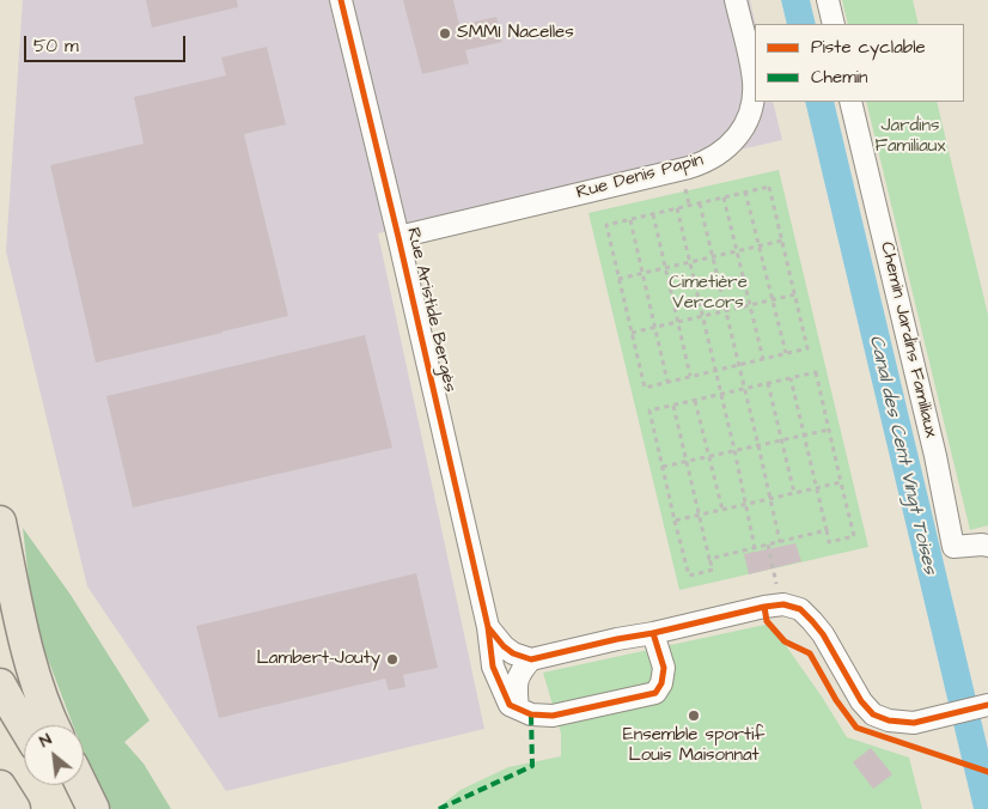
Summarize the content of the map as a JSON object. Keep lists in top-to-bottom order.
{
  "streets": {
    "street": ["Rue Denis Papin", "Rue Aristide Bergès", "Chemin Jardins Familiaux"]
  },
  "crossings": [
    ["Rue Denis Papin", "Rue Aristide Bergès"]
  ],
  "water": ["Canal des Cent Vingt Toises"],
  "parks": ["Jardins Familiaux", "Cimetière Vercors"],
  "places": ["SMMI Nacelles", "Lambert-Jouty", "Ensemble sportif Louis Maisonnat"],
  "legend": ["Piste cyclable", "Chemin"],
  "scale_bar": "50 m",
  "north": "top left"
}
